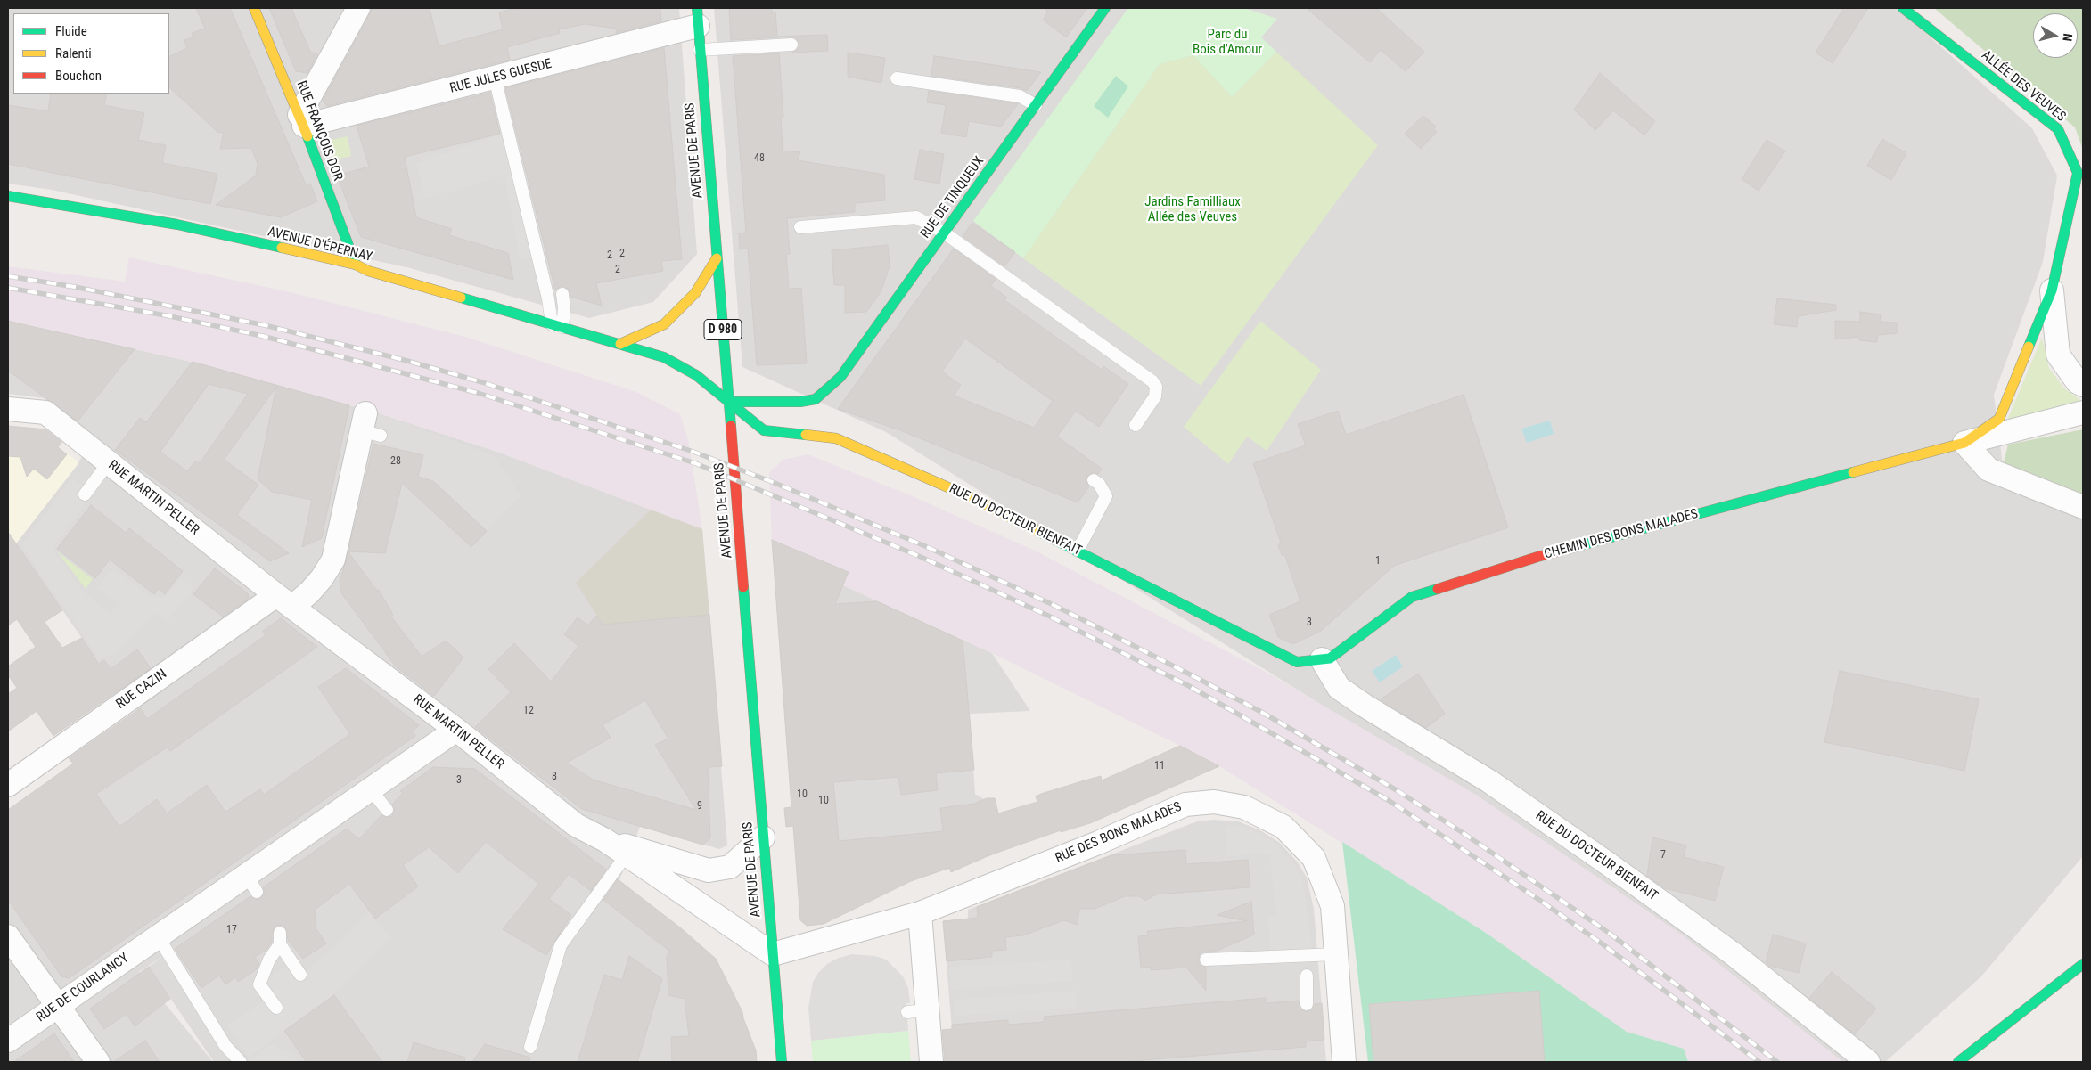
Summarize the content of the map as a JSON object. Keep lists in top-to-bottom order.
{
  "streets": {
    "main road": [
      "ALLÉE DES VEUVES",
      "RUE FRANÇOIS DOR",
      "AVENUE DE PARIS",
      "RUE DE TINQUEUX",
      "AVENUE D'ÉPERNAY",
      "D 980",
      "RUE DU DOCTEUR BIENFAIT",
      "CHEMIN DES BONS MALADES"
    ],
    "street": [
      "RUE JULES GUESDE",
      "RUE MARTIN PELLER",
      "RUE CAZIN",
      "RUE DES BONS MALADES",
      "RUE DE COURLANCY"
    ]
  },
  "crossings": [
    ["RUE JULES GUESDE", "RUE FRANÇOIS DOR"],
    ["RUE JULES GUESDE", "AVENUE DE PARIS"],
    ["ALLÉE DES VEUVES", "CHEMIN DES BONS MALADES"],
    ["RUE FRANÇOIS DOR", "AVENUE D'ÉPERNAY"],
    ["AVENUE DE PARIS", "RUE DE TINQUEUX"],
    ["AVENUE DE PARIS", "AVENUE D'ÉPERNAY"],
    ["AVENUE DE PARIS", "RUE MARTIN PELLER"],
    ["AVENUE DE PARIS", "RUE DU DOCTEUR BIENFAIT"],
    ["AVENUE DE PARIS", "RUE DES BONS MALADES"],
    ["RUE DE TINQUEUX", "AVENUE D'ÉPERNAY"],
    ["RUE DE TINQUEUX", "RUE DU DOCTEUR BIENFAIT"],
    ["AVENUE D'ÉPERNAY", "RUE DU DOCTEUR BIENFAIT"],
    ["RUE MARTIN PELLER", "RUE CAZIN"],
    ["RUE MARTIN PELLER", "RUE DES BONS MALADES"],
    ["RUE MARTIN PELLER", "RUE DE COURLANCY"],
    ["RUE DU DOCTEUR BIENFAIT", "CHEMIN DES BONS MALADES"]
  ],
  "parks": ["Parc du Bois d'Amour", "Jardins Familliaux Allée des Veuves"],
  "house_numbers": [
    "48",
    "2",
    "2",
    "2",
    "28",
    "1",
    "3",
    "12",
    "11",
    "8",
    "3",
    "10",
    "10",
    "9",
    "7",
    "17"
  ],
  "legend": ["Fluide", "Ralenti", "Bouchon"],
  "north": "right"
}
